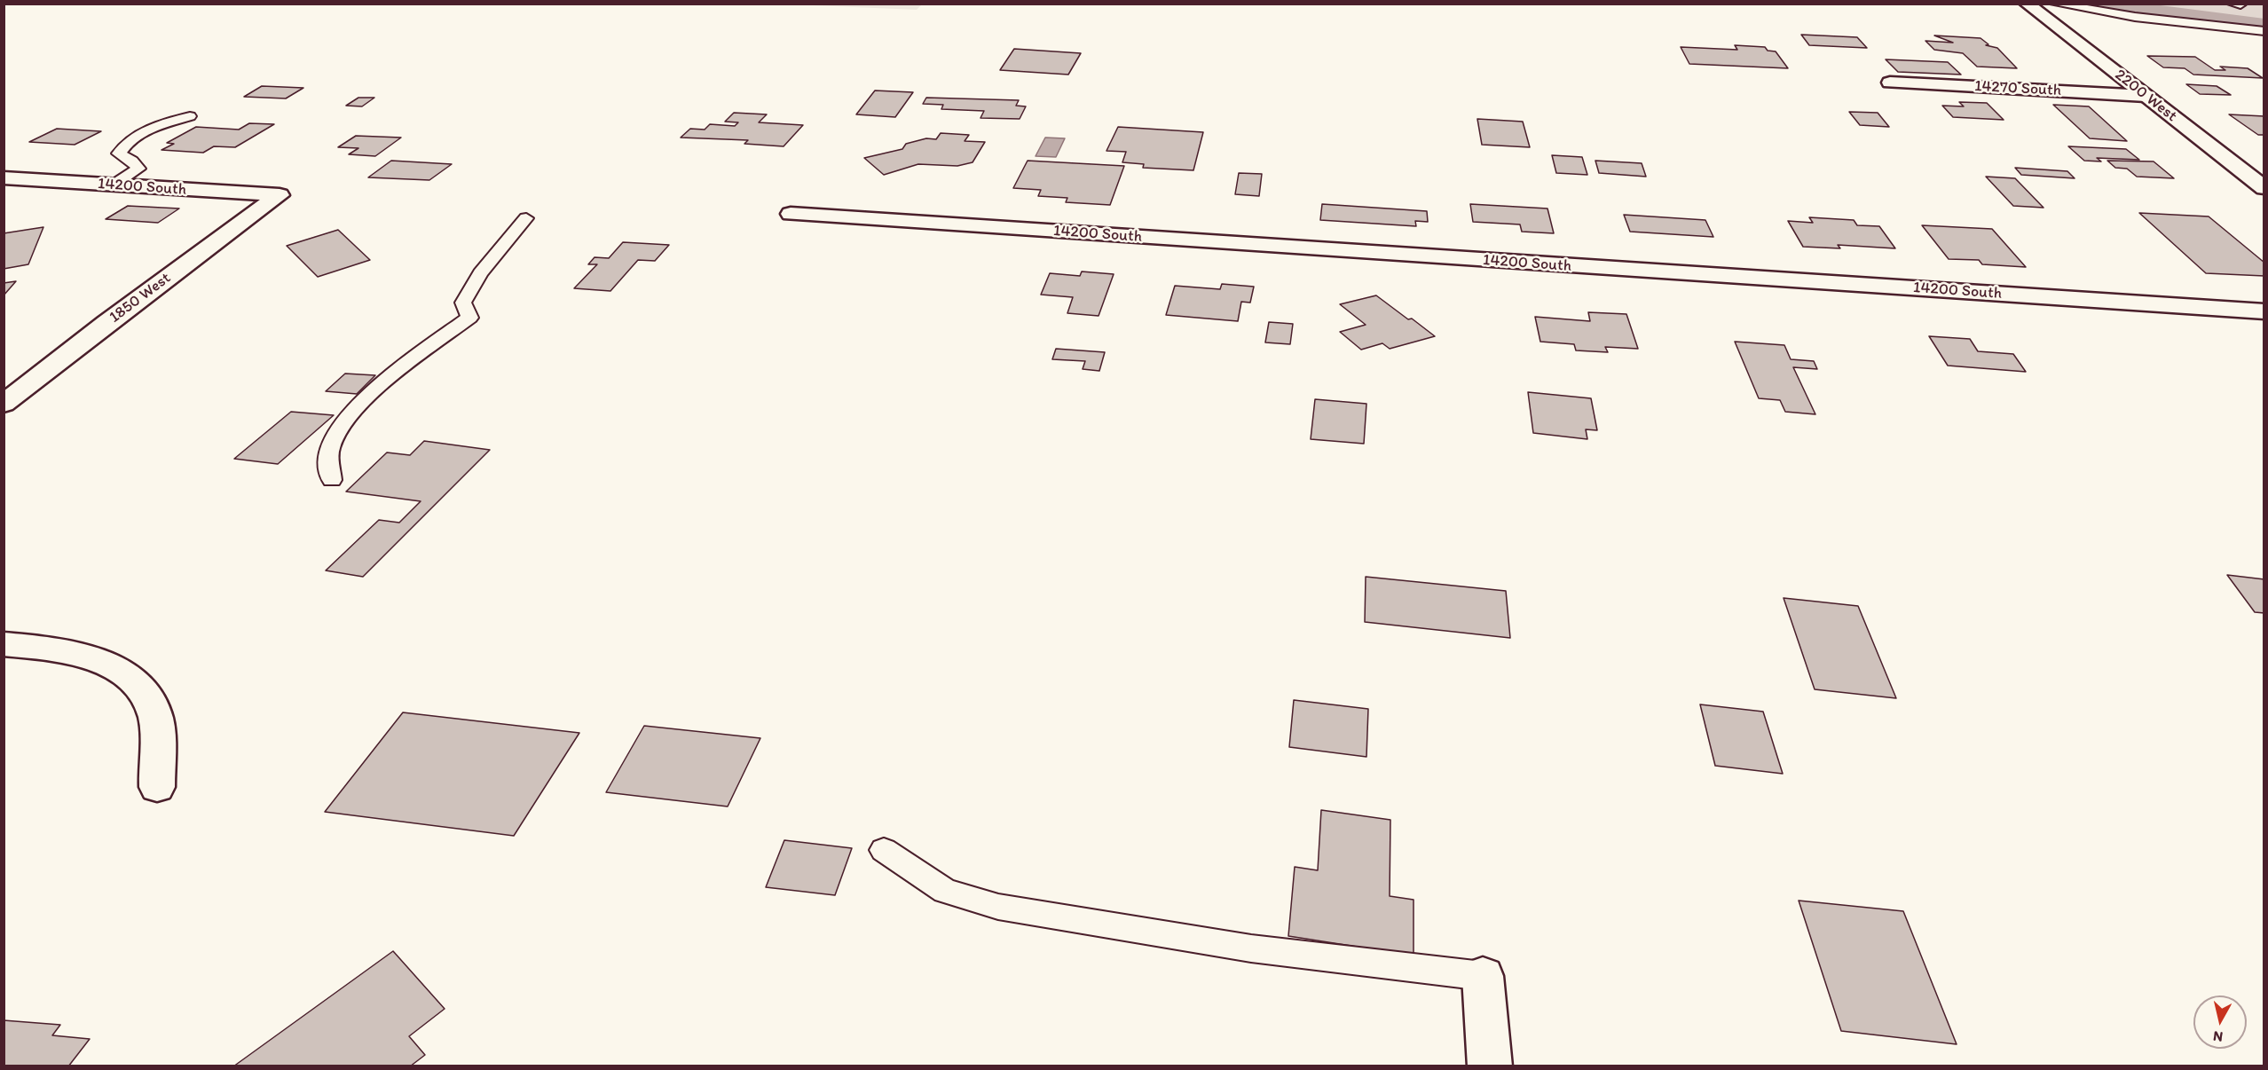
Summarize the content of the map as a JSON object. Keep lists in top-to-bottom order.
{
  "streets": {
    "street": [
      "14270 South",
      "2200 West",
      "14200 South",
      "1850 West"
    ]
  },
  "crossings": [
    ["14270 South", "2200 West"],
    ["14200 South", "1850 West"]
  ],
  "north": "bottom"
}
